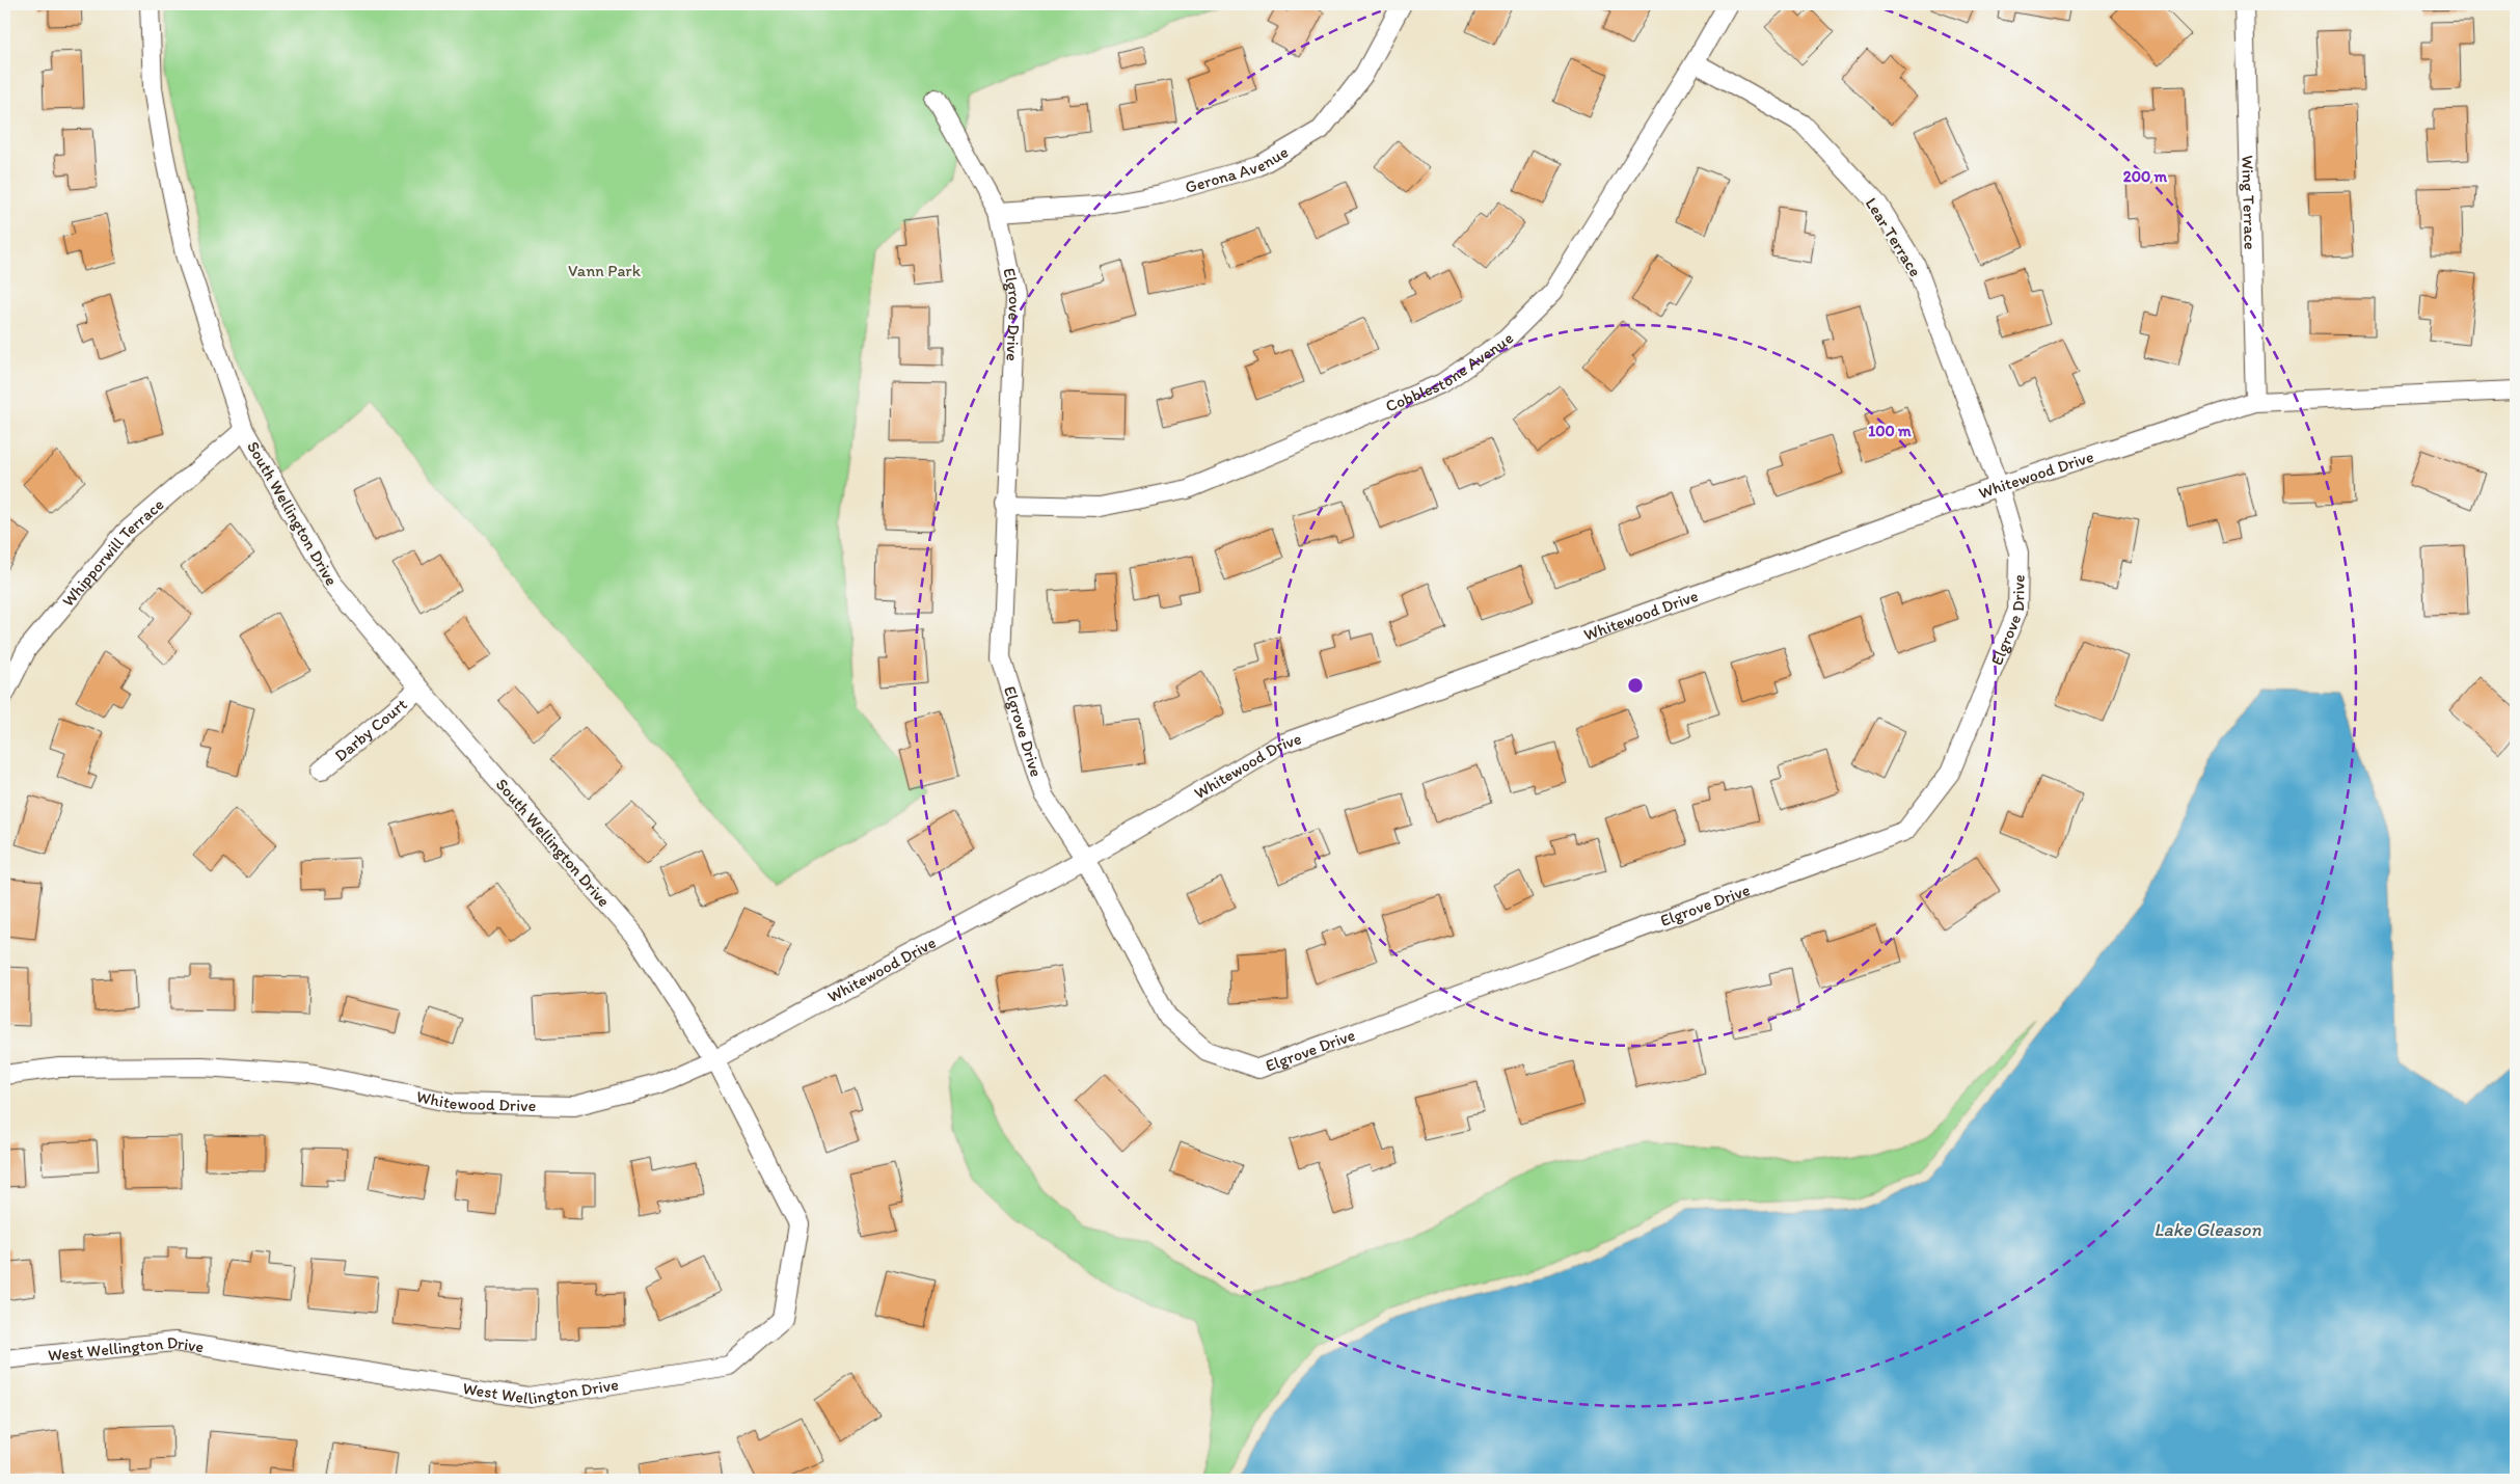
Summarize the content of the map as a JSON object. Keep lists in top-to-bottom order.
{
  "streets": {
    "street": [
      "Gerona Avenue",
      "Wing Terrace",
      "Lear Terrace",
      "Elgrove Drive",
      "Cobblestone Avenue",
      "Whitewood Drive",
      "South Wellington Drive",
      "Whipporwill Terrace",
      "Darby Court",
      "West Wellington Drive"
    ]
  },
  "crossings": [
    ["Gerona Avenue", "Elgrove Drive"],
    ["Wing Terrace", "Whitewood Drive"],
    ["Lear Terrace", "Elgrove Drive"],
    ["Lear Terrace", "Cobblestone Avenue"],
    ["Lear Terrace", "Whitewood Drive"],
    ["Elgrove Drive", "Cobblestone Avenue"],
    ["Elgrove Drive", "Whitewood Drive"],
    ["Whitewood Drive", "South Wellington Drive"],
    ["Whitewood Drive", "West Wellington Drive"],
    ["South Wellington Drive", "Whipporwill Terrace"],
    ["South Wellington Drive", "Darby Court"],
    ["South Wellington Drive", "West Wellington Drive"]
  ],
  "water": ["Lake Gleason"],
  "parks": ["Vann Park"],
  "rings": ["200 m", "100 m"]
}
